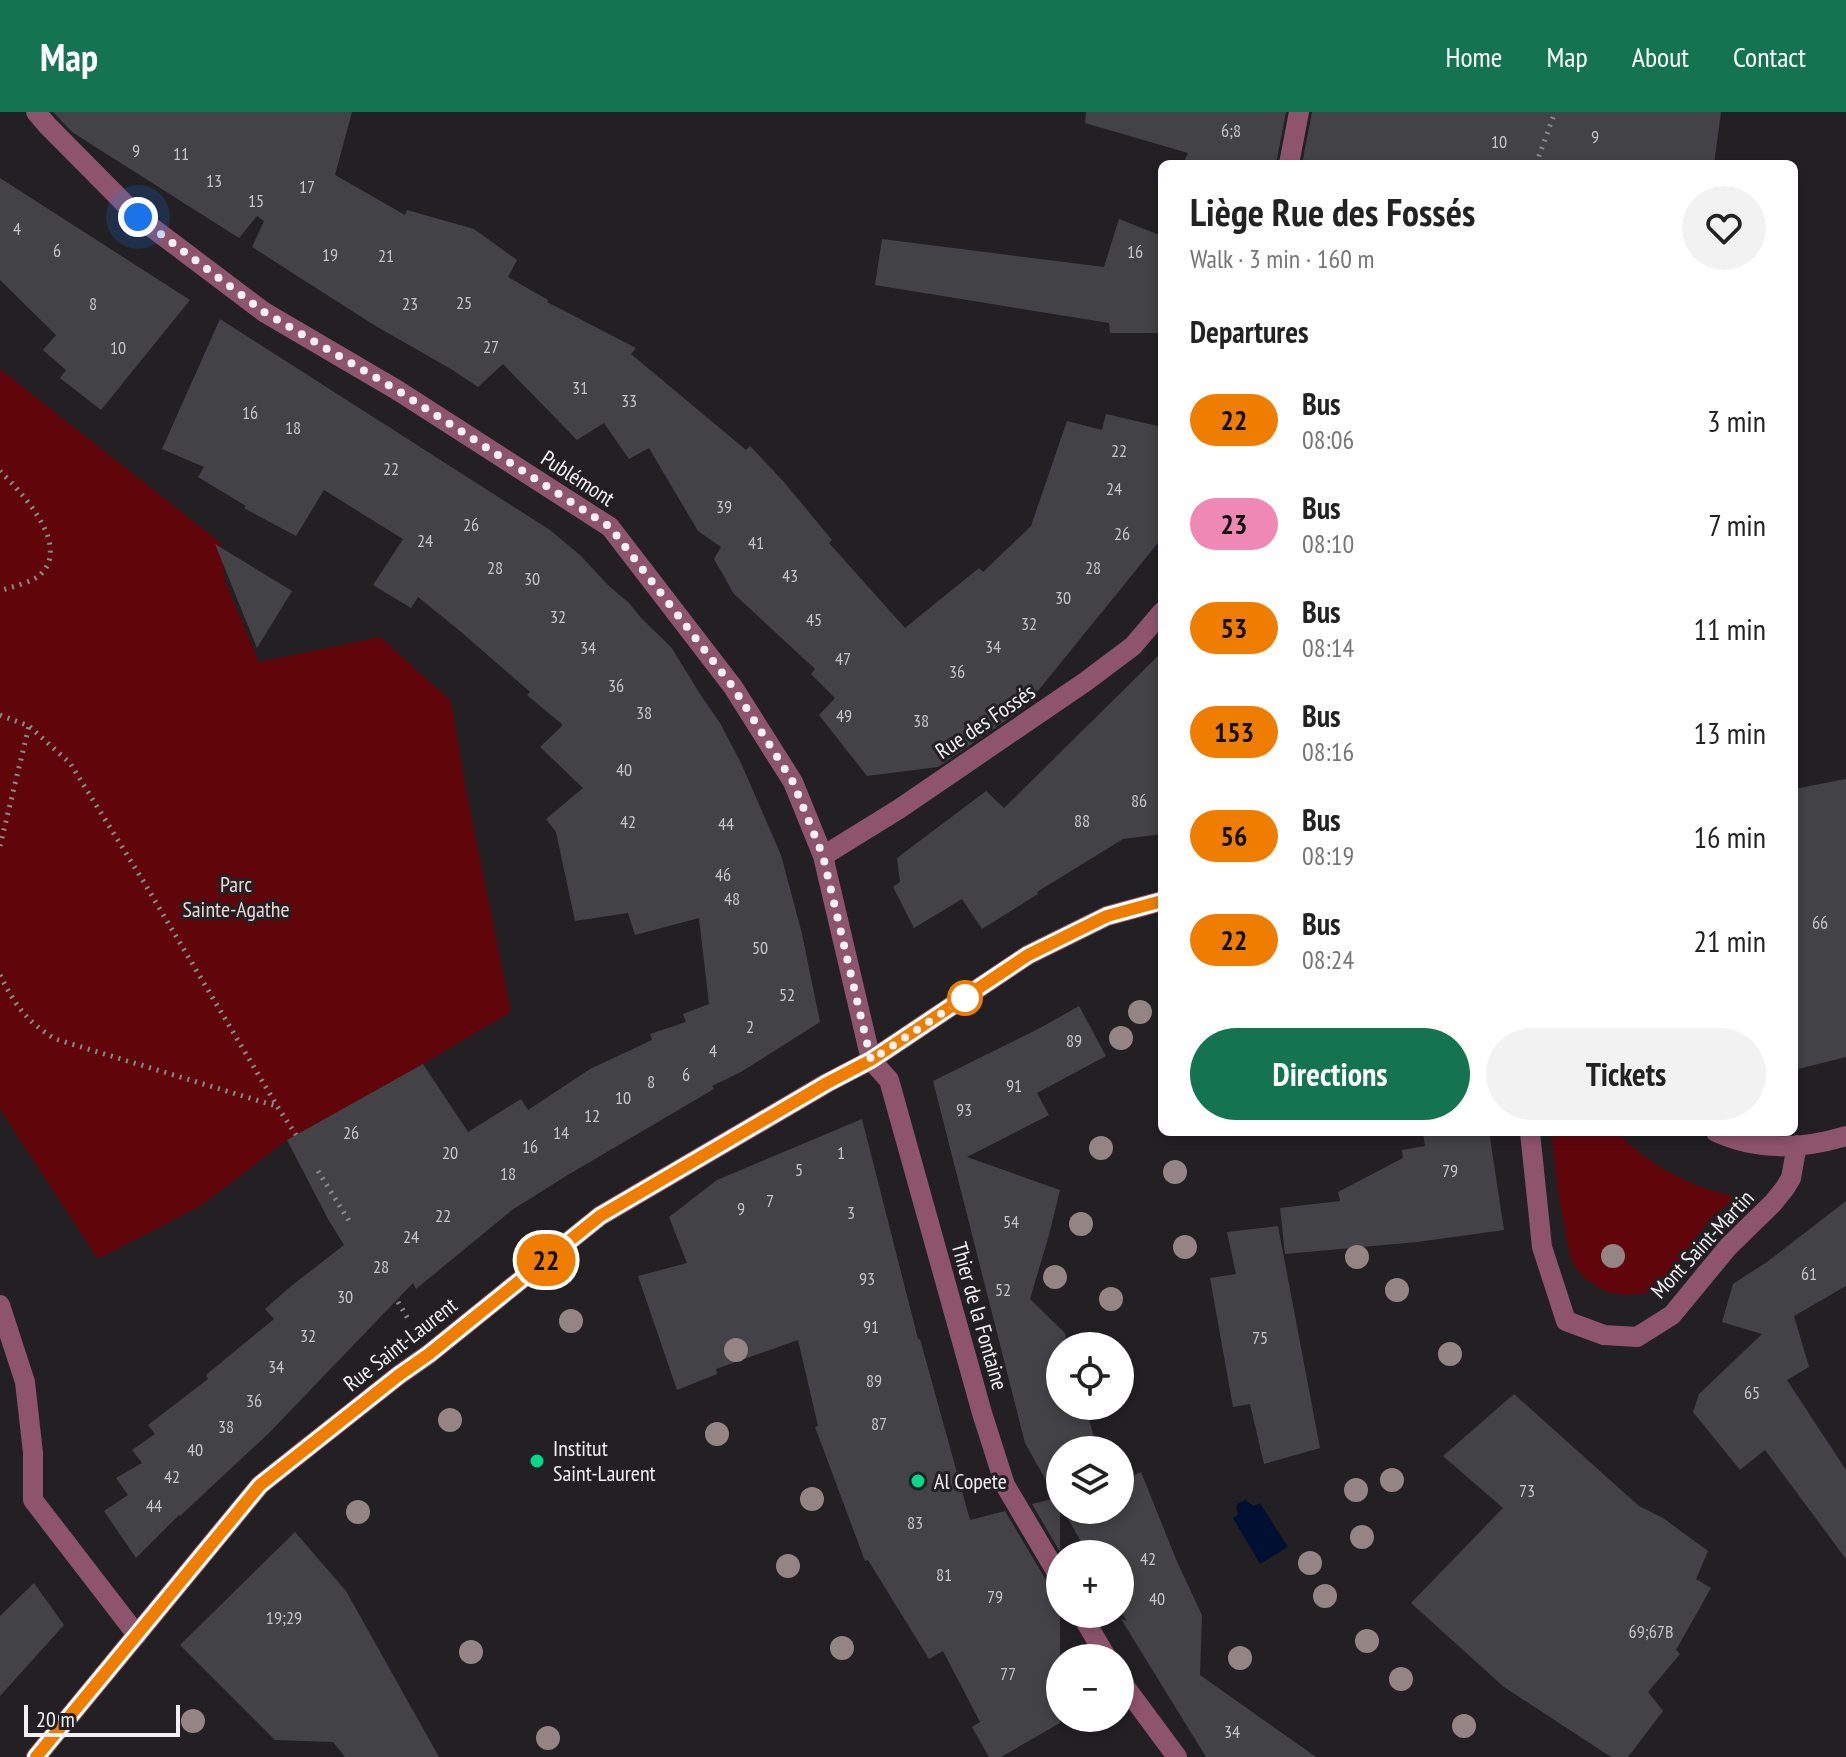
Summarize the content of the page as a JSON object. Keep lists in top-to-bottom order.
{
  "streets": {
    "street": [
      "Publémont",
      "Rue des Fossés",
      "Mont Saint-Martin",
      "Thier de la Fontaine",
      "Rue Saint-Laurent"
    ]
  },
  "crossings": [
    ["Publémont", "Rue des Fossés"],
    ["Publémont", "Thier de la Fontaine"],
    ["Publémont", "Rue Saint-Laurent"],
    ["Thier de la Fontaine", "Rue Saint-Laurent"]
  ],
  "parks": ["Parc Sainte-Agathe"],
  "places": ["Institut Saint-Laurent", "Al Copete"],
  "lines": ["bus line 22"],
  "house_numbers": [
    "6;8",
    "9",
    "10",
    "9",
    "11",
    "13",
    "17",
    "15",
    "4",
    "6",
    "16",
    "19",
    "21",
    "25",
    "8",
    "23",
    "27",
    "10",
    "31",
    "33",
    "16",
    "18",
    "22",
    "22",
    "24",
    "39",
    "26",
    "26",
    "24",
    "41",
    "28",
    "28",
    "43",
    "30",
    "30",
    "32",
    "45",
    "32",
    "34",
    "34",
    "47",
    "36",
    "36",
    "38",
    "49",
    "38",
    "40",
    "86",
    "88",
    "42",
    "44",
    "46",
    "48",
    "66",
    "50",
    "52",
    "2",
    "89",
    "4",
    "6",
    "8",
    "91",
    "10",
    "93",
    "12",
    "26",
    "14",
    "16",
    "20",
    "1",
    "5",
    "79",
    "18",
    "7",
    "9",
    "3",
    "22",
    "54",
    "24",
    "28",
    "61",
    "93",
    "52",
    "30",
    "91",
    "32",
    "75",
    "34",
    "89",
    "65",
    "36",
    "87",
    "38",
    "40",
    "42",
    "73",
    "44",
    "83",
    "42",
    "81",
    "79",
    "40",
    "19;29",
    "69;67B",
    "77",
    "34"
  ],
  "scale_bar": "20 m",
  "page": {
    "header": "Map",
    "nav": [
      "Home",
      "Map",
      "About",
      "Contact"
    ],
    "on_map": "22",
    "heading": [
      ["Liège Rue des Fossés", "Walk · 3 min · 160 m"],
      "Departures"
    ],
    "list": [
      {
        "mark": "22",
        "name": "Bus",
        "note": "08:06",
        "value": "3 min"
      },
      {
        "mark": "23",
        "name": "Bus",
        "note": "08:10",
        "value": "7 min"
      },
      {
        "mark": "53",
        "name": "Bus",
        "note": "08:14",
        "value": "11 min"
      },
      {
        "mark": "153",
        "name": "Bus",
        "note": "08:16",
        "value": "13 min"
      },
      {
        "mark": "56",
        "name": "Bus",
        "note": "08:19",
        "value": "16 min"
      },
      {
        "mark": "22",
        "name": "Bus",
        "note": "08:24",
        "value": "21 min"
      }
    ],
    "buttons": ["Directions", "Tickets"],
    "map_buttons": ["+", "−"],
    "scale": "20 m"
  }
}
